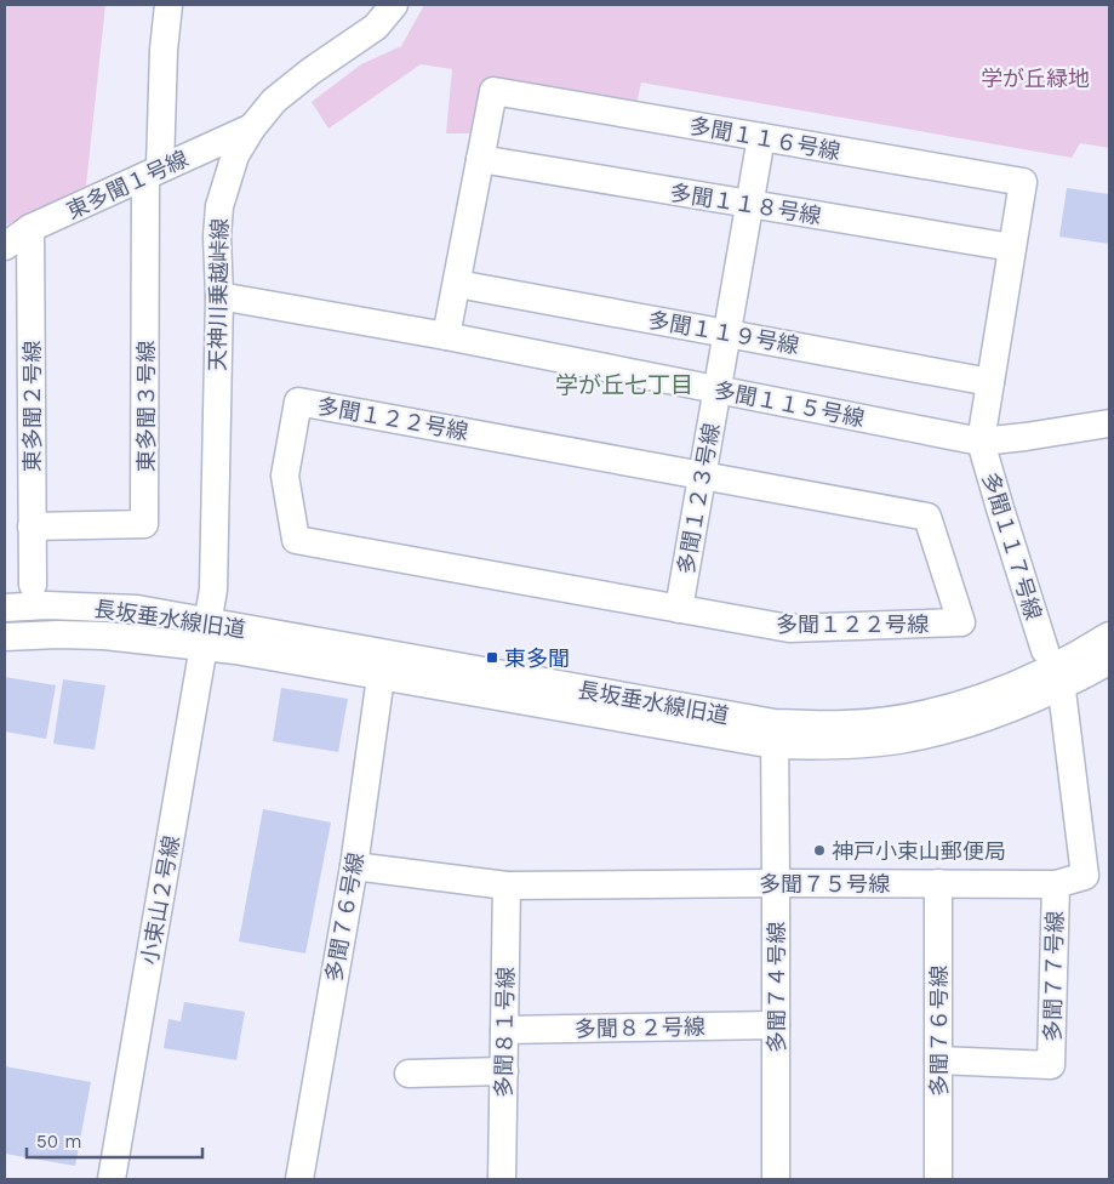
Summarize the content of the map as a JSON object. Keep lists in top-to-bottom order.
{
  "streets": {
    "street": [
      "多聞１１６号線",
      "東多聞１号線",
      "多聞１１８号線",
      "天神川乗越峠線",
      "多聞１１９号線",
      "多聞１１５号線",
      "東多聞２号線",
      "東多聞３号線",
      "多聞１２２号線",
      "多聞１２３号線",
      "多聞１１７号線",
      "長坂垂水線旧道",
      "多聞７５号線",
      "小束山２号線",
      "多聞７６号線",
      "多聞７７号線",
      "多聞７４号線",
      "多聞８２号線",
      "多聞８１号線"
    ]
  },
  "crossings": [
    ["多聞１１６号線", "多聞１１８号線"],
    ["多聞１１６号線", "多聞１１９号線"],
    ["多聞１１６号線", "多聞１１５号線"],
    ["多聞１１６号線", "多聞１２３号線"],
    ["多聞１１６号線", "多聞１１７号線"],
    ["東多聞１号線", "天神川乗越峠線"],
    ["東多聞１号線", "東多聞２号線"],
    ["東多聞１号線", "東多聞３号線"],
    ["多聞１１８号線", "多聞１２３号線"],
    ["天神川乗越峠線", "多聞１１５号線"],
    ["天神川乗越峠線", "長坂垂水線旧道"],
    ["天神川乗越峠線", "小束山２号線"],
    ["多聞１１９号線", "多聞１２３号線"],
    ["多聞１１５号線", "多聞１２３号線"],
    ["多聞１１５号線", "多聞１１７号線"],
    ["東多聞２号線", "東多聞３号線"],
    ["多聞１２２号線", "多聞１２３号線"],
    ["多聞１１７号線", "長坂垂水線旧道"],
    ["多聞１１７号線", "多聞７５号線"],
    ["長坂垂水線旧道", "多聞７５号線"],
    ["長坂垂水線旧道", "小束山２号線"],
    ["長坂垂水線旧道", "多聞７６号線"],
    ["長坂垂水線旧道", "多聞７４号線"],
    ["多聞７５号線", "多聞７６号線"],
    ["多聞７５号線", "多聞７７号線"],
    ["多聞７５号線", "多聞７４号線"],
    ["多聞７５号線", "多聞８１号線"],
    ["多聞７６号線", "多聞７７号線"],
    ["多聞７４号線", "多聞８２号線"],
    ["多聞８２号線", "多聞８１号線"]
  ],
  "districts": ["学が丘七丁目"],
  "parks": ["学が丘緑地"],
  "places": {
    "transit": ["東多聞"],
    "other": ["神戸小束山郵便局"]
  },
  "scale_bar": "50 m"
}
